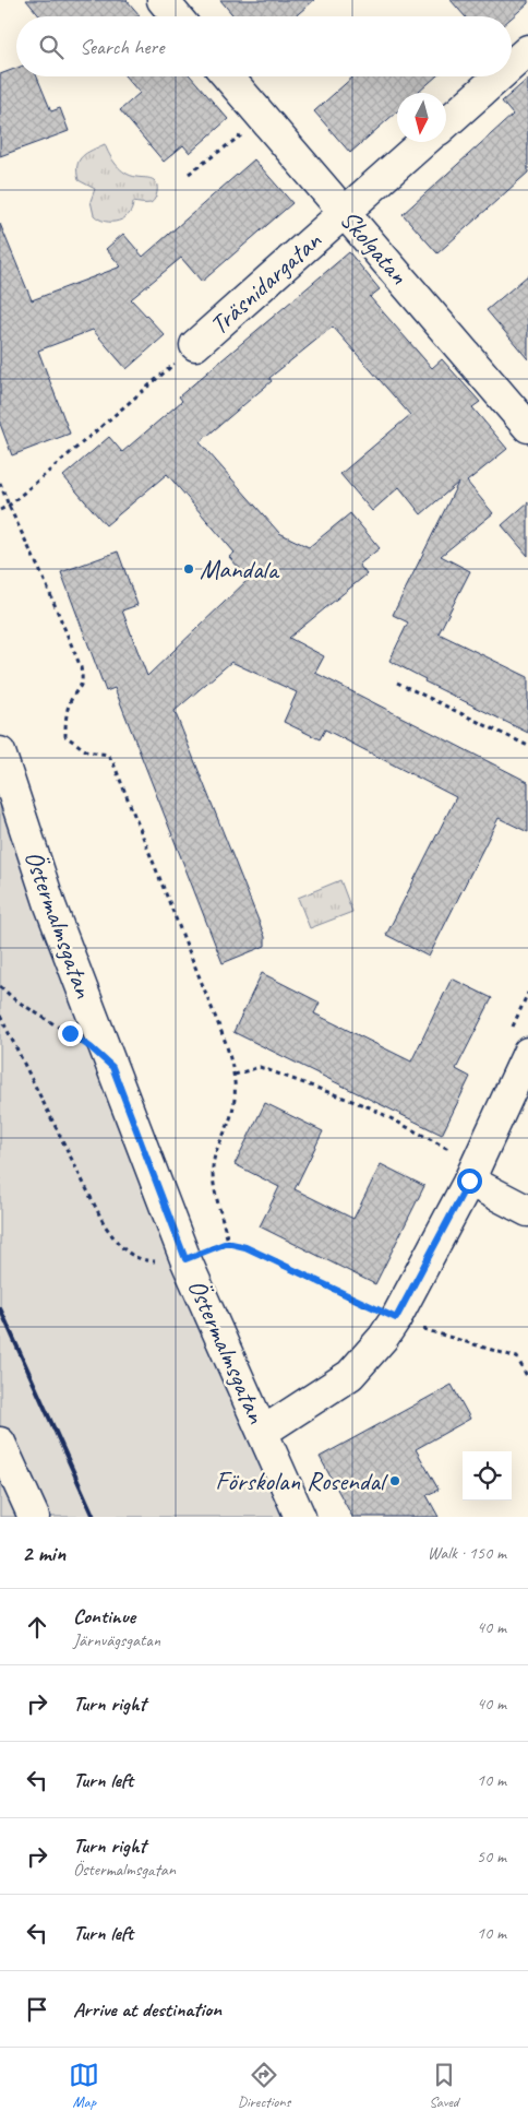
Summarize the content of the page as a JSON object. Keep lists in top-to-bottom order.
{
  "streets": {
    "street": ["Skolgatan", "Träsnidargatan", "Östermalmsgatan"]
  },
  "crossings": [
    ["Skolgatan", "Träsnidargatan"]
  ],
  "places": ["Mandala", "Förskolan Rosendal"],
  "north": "bottom",
  "page": {
    "search": "Search here",
    "heading": ["2 min", "Walk · 150 m"],
    "list": [
      ["Continue", "Järnvägsgatan", "40 m"],
      ["Turn right", "40 m"],
      ["Turn left", "10 m"],
      ["Turn right", "Östermalmsgatan", "50 m"],
      ["Turn left", "10 m"],
      "Arrive at destination"
    ],
    "nav": ["Map", "Directions", "Saved"]
  }
}
